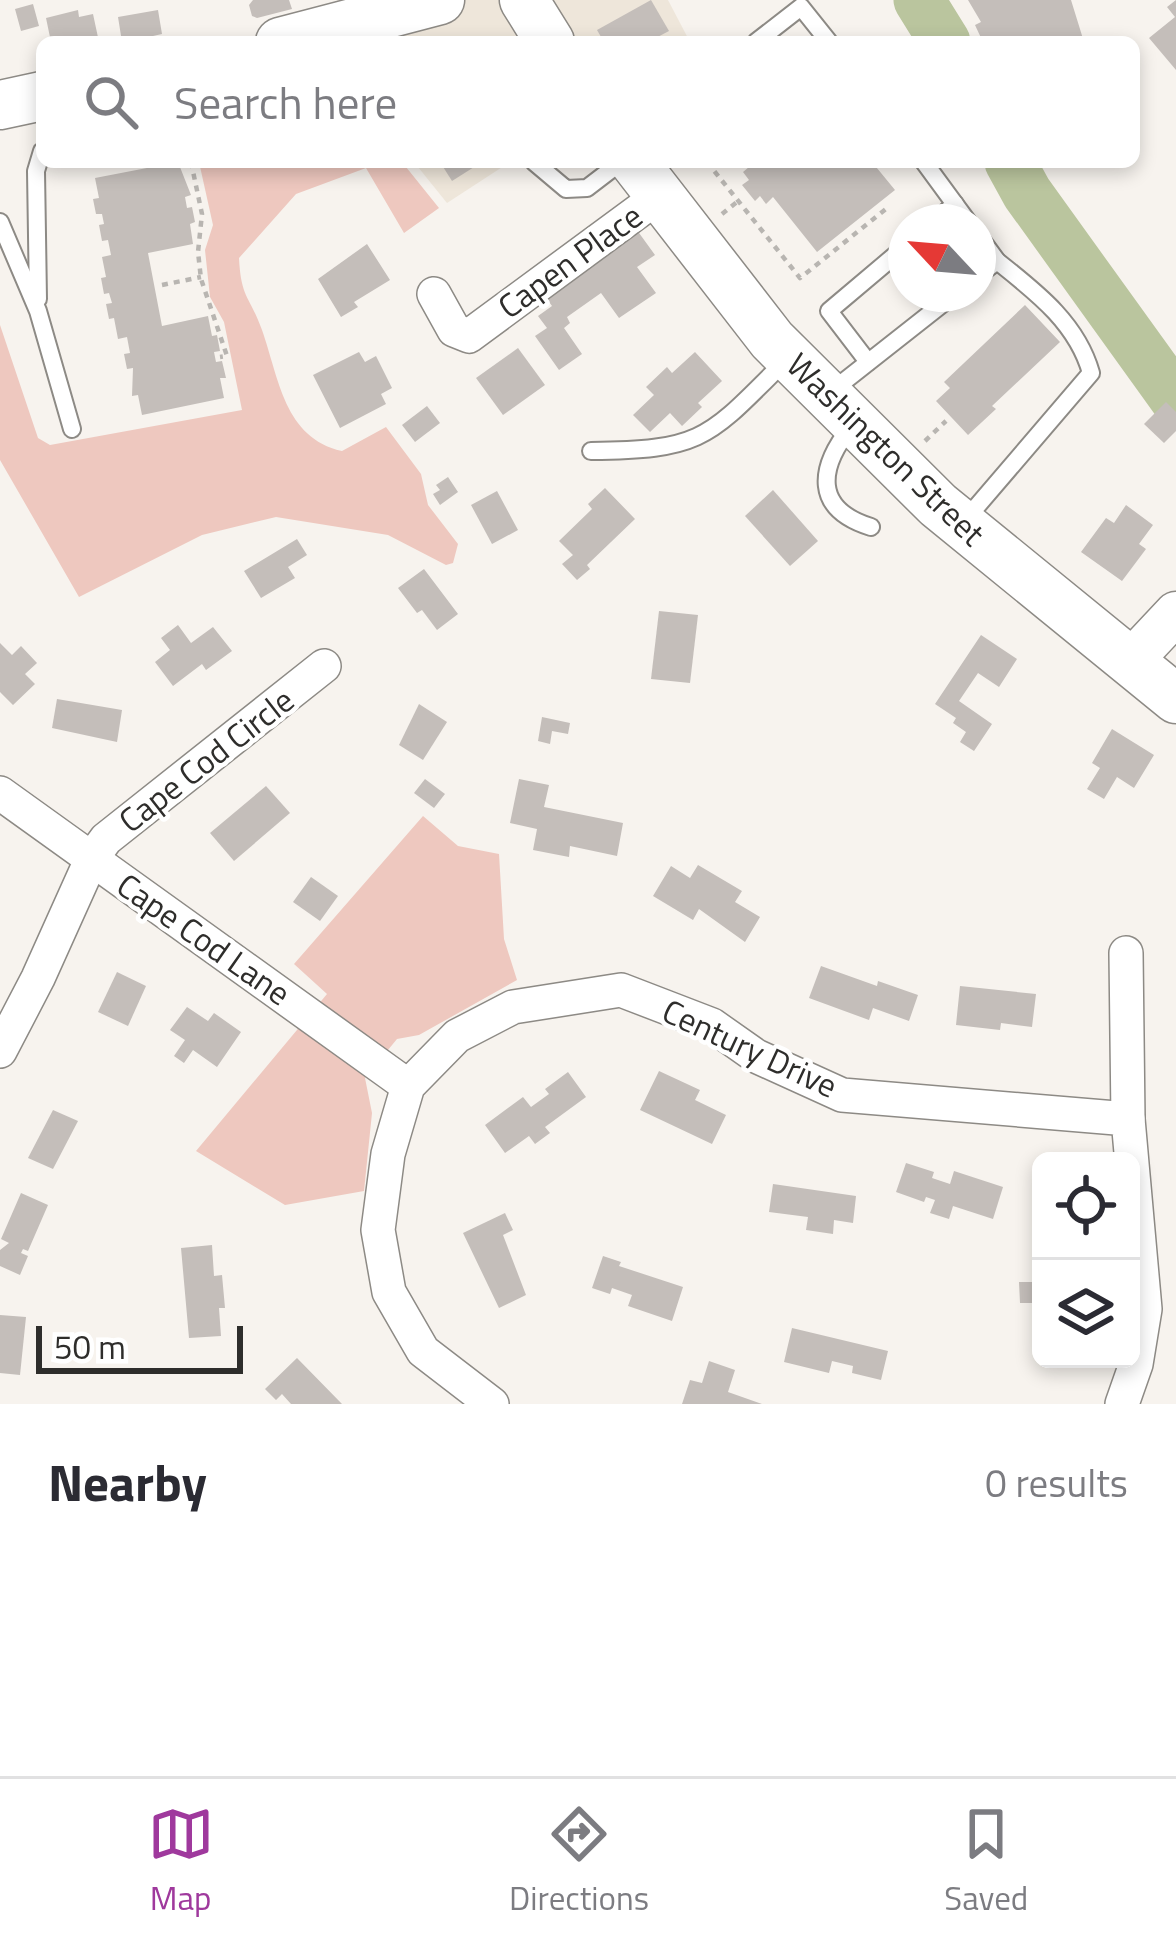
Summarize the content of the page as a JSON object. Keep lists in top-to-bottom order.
{
  "streets": {
    "main road": ["Washington Street"],
    "street": [
      "Capen Place",
      "Cape Cod Circle",
      "Cape Cod Lane",
      "Century Drive"
    ]
  },
  "crossings": [
    ["Capen Place", "Washington Street"],
    ["Cape Cod Circle", "Cape Cod Lane"],
    ["Cape Cod Lane", "Century Drive"]
  ],
  "scale_bar": "50 m",
  "north": "top left",
  "page": {
    "search": "Search here",
    "scale": "50 m",
    "heading": ["Nearby", "0 results"],
    "nav": ["Map", "Directions", "Saved"]
  }
}
